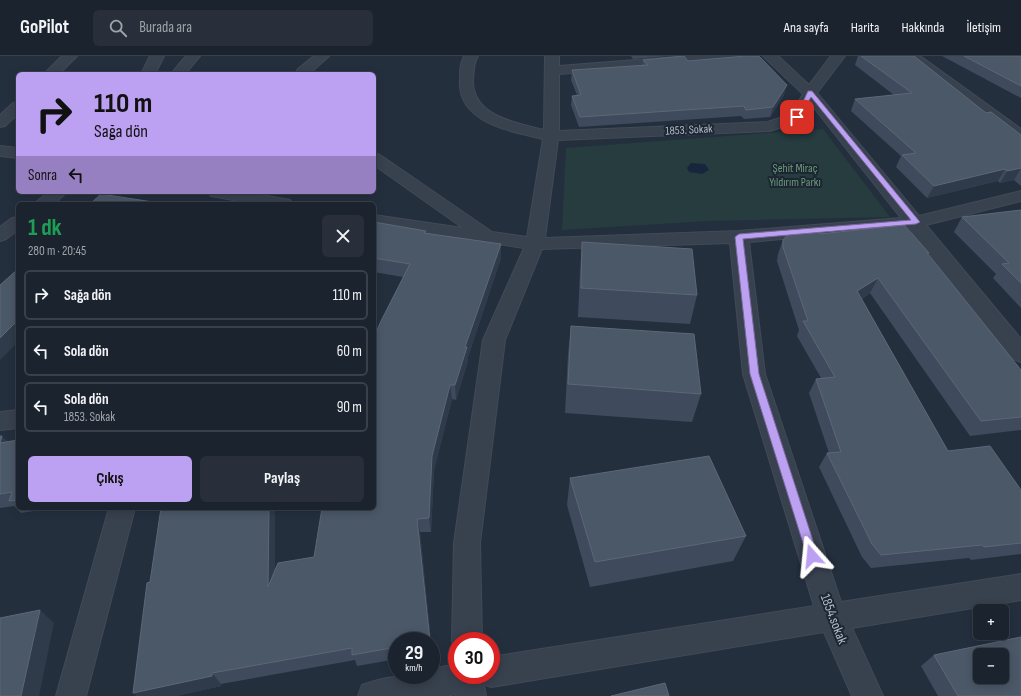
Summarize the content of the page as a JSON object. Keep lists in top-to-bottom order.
{
  "streets": {
    "street": ["1853. Sokak", "1854.sokak"]
  },
  "parks": ["Şehit Miraç Yıldırım Parkı"],
  "page": {
    "header": "GoPilot",
    "search": "Burada ara",
    "nav": [
      "Ana sayfa",
      "Harita",
      "Hakkında",
      "İletişim"
    ],
    "turn": ["110 m", "Sağa dön"],
    "then": "Sonra",
    "heading": ["1 dk", "280 m · 20:45"],
    "list": [
      {
        "name": "Sağa dön",
        "value": "110 m"
      },
      {
        "name": "Sola dön",
        "value": "60 m"
      },
      {
        "name": "Sola dön",
        "note": "1853. Sokak",
        "value": "90 m"
      }
    ],
    "buttons": ["Çıkış", "Paylaş"],
    "map_buttons": ["+", "−"],
    "speed": "29 km/h",
    "limit": "30"
  }
}
